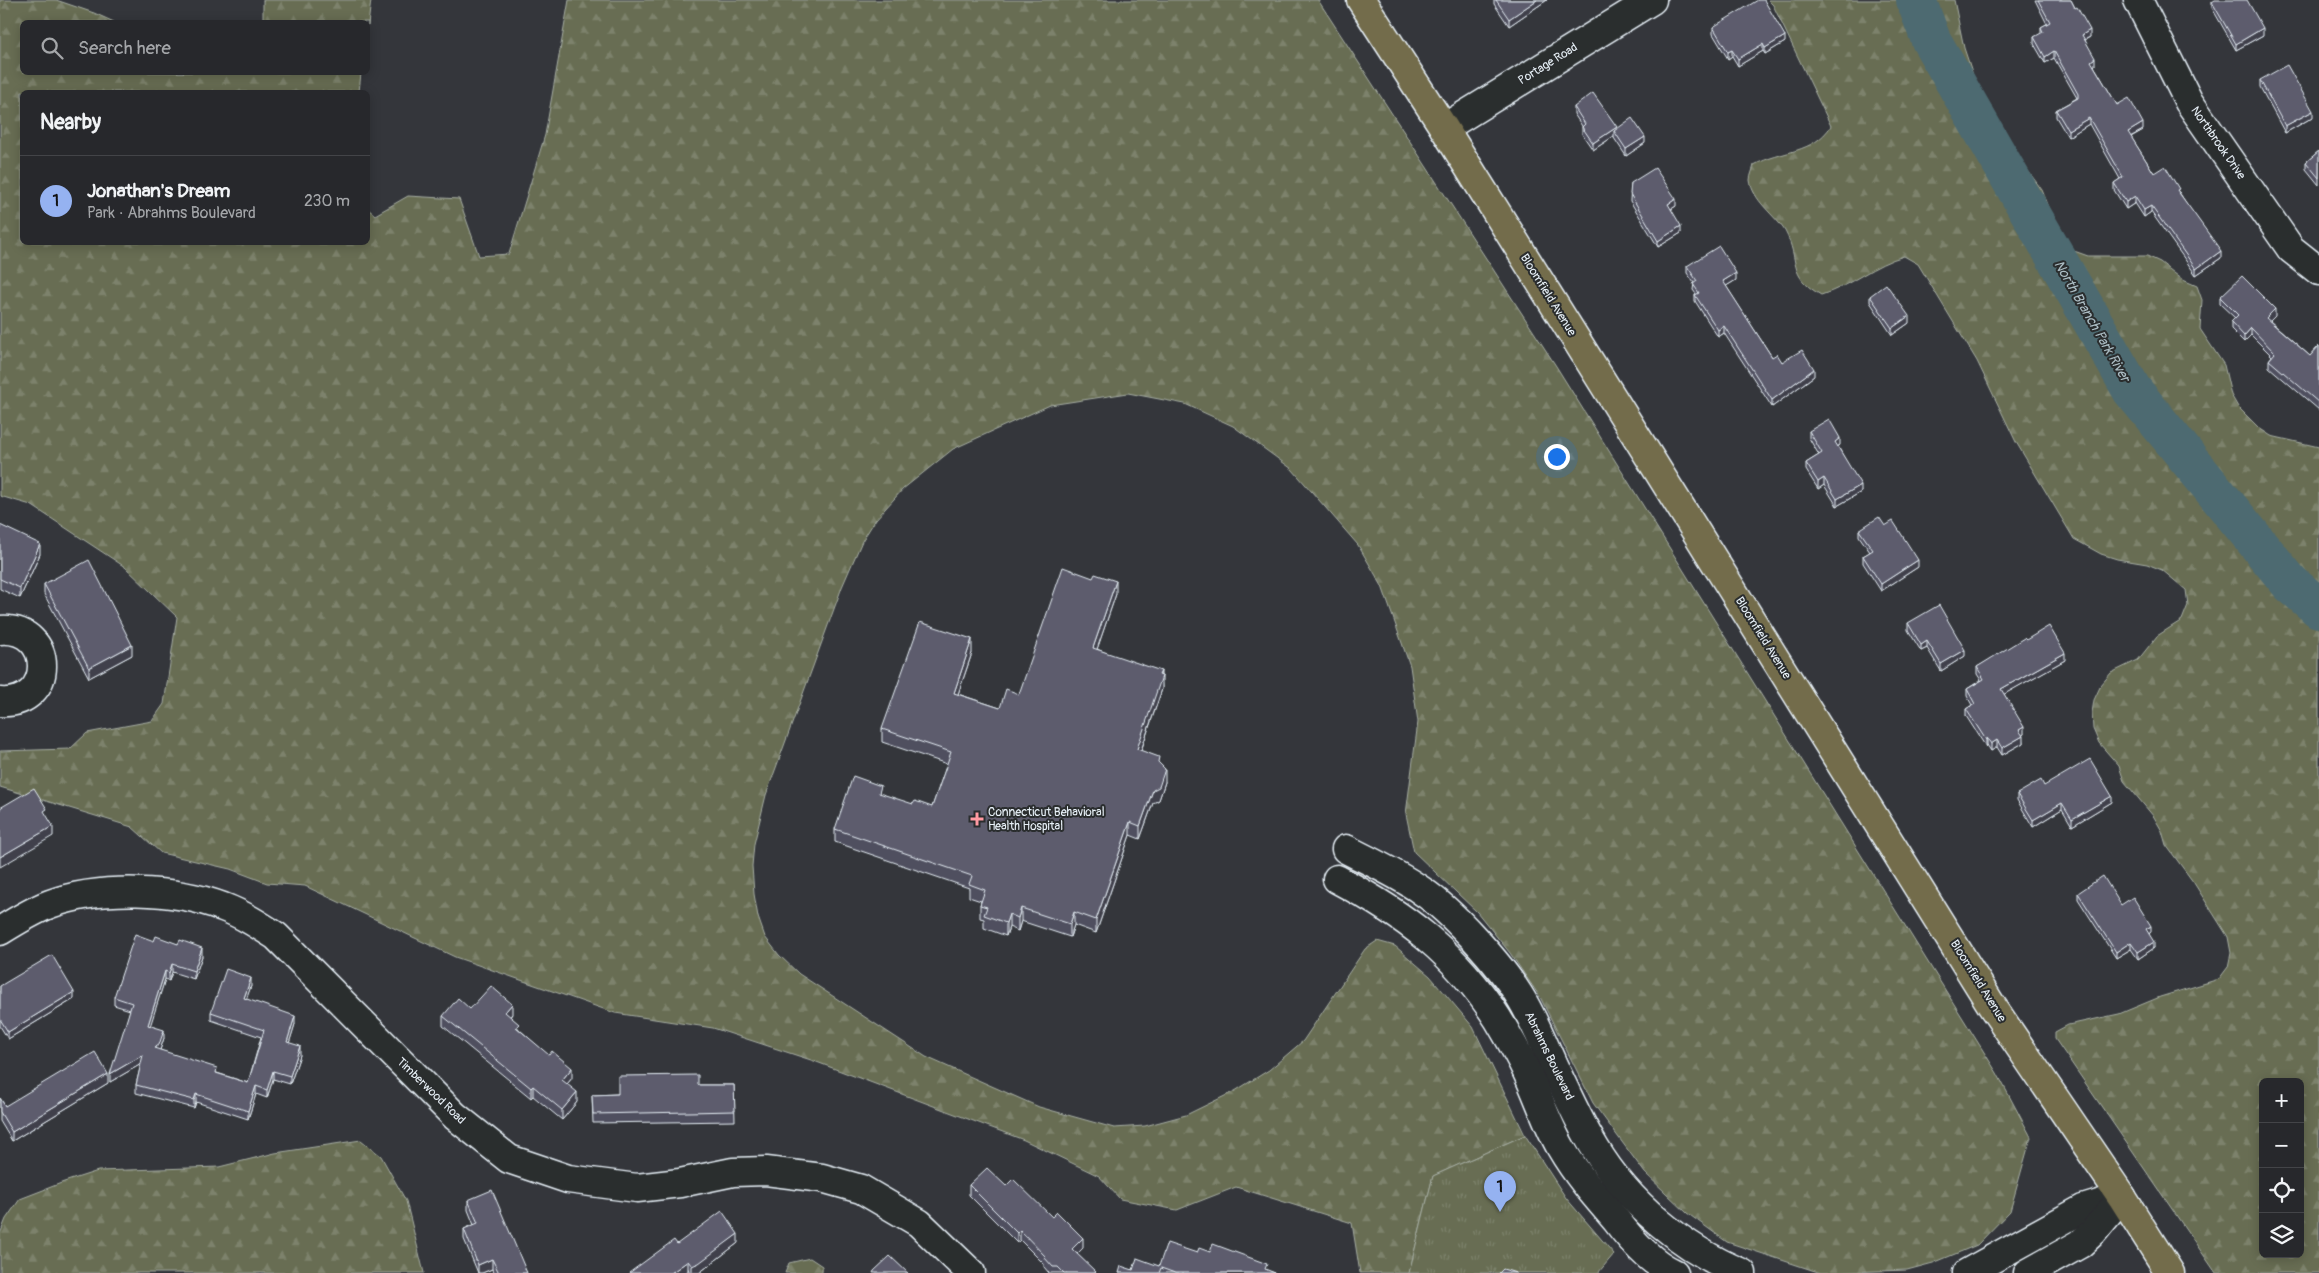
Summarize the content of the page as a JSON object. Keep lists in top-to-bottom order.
{
  "streets": {
    "main road": ["Bloomfield Avenue"],
    "street": [
      "Portage Road",
      "Northbrook Drive",
      "Abrahms Boulevard",
      "Timberwood Road"
    ]
  },
  "crossings": [
    ["Portage Road", "Bloomfield Avenue"]
  ],
  "water": ["North Branch Park River"],
  "places": {
    "health": ["Connecticut Behavioral Health Hospital"]
  },
  "page": {
    "search": "Search here",
    "heading": "Nearby",
    "list": [
      {
        "mark": "1",
        "name": "Jonathan's Dream",
        "note": "Park · Abrahms Boulevard",
        "value": "230 m"
      }
    ],
    "map_buttons": ["+", "−"],
    "pins": "1"
  }
}
